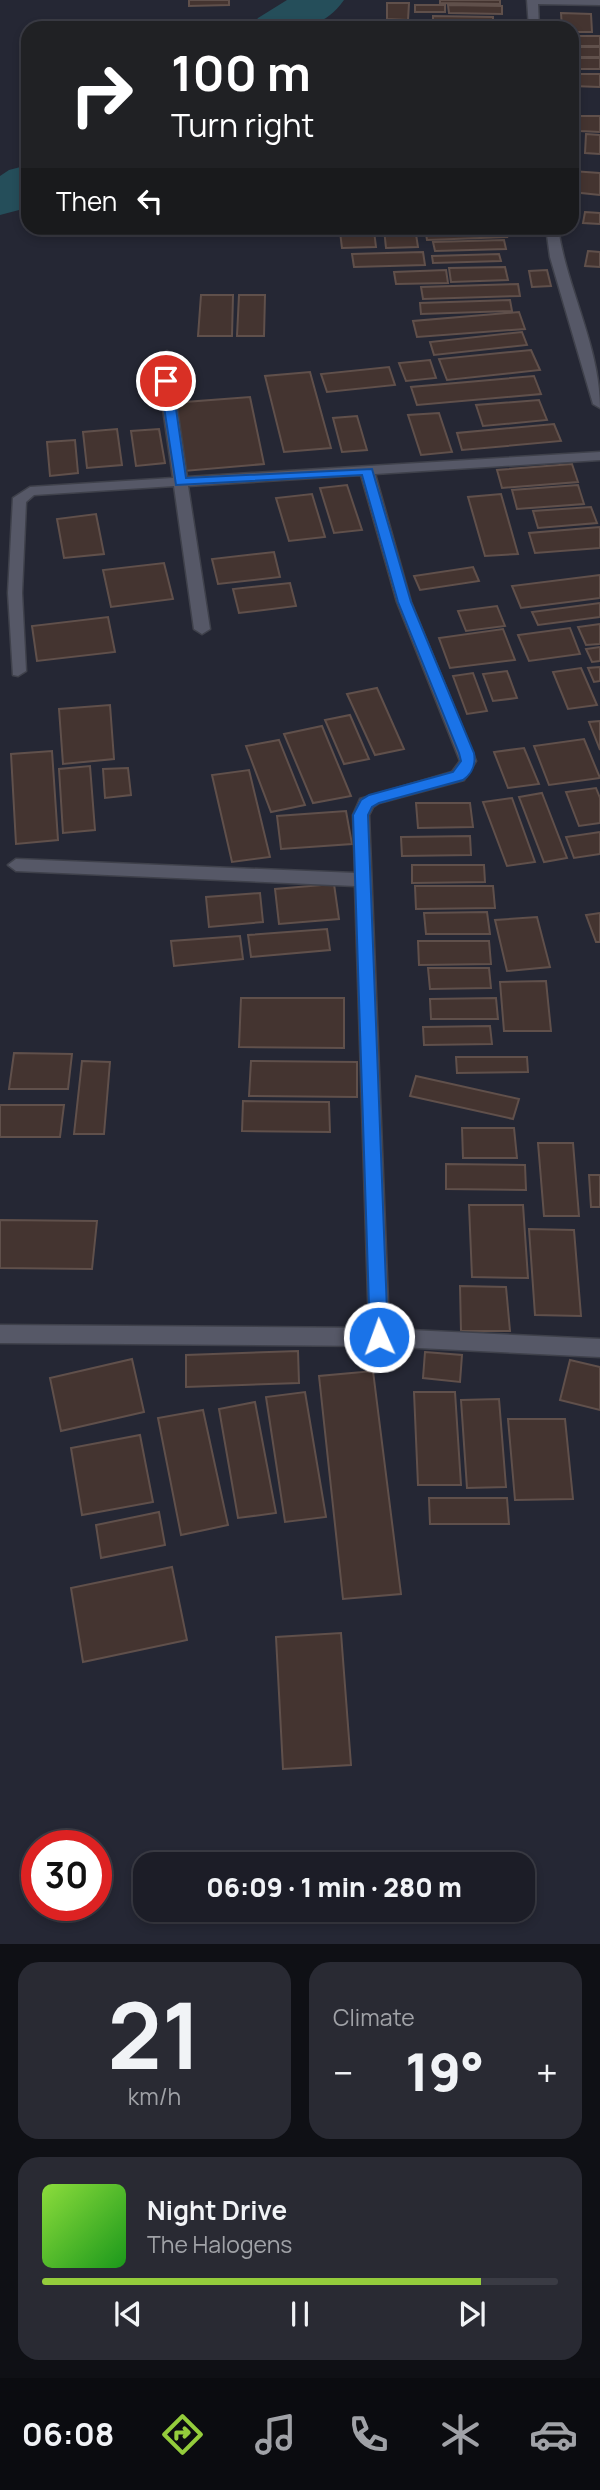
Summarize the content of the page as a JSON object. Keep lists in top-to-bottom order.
{
  "page": {
    "turn": ["100 m", "Turn right"],
    "then": "Then",
    "limit": "30",
    "trip": "06:09 · 1 min · 280 m",
    "tile": [
      ["21", "km/h"],
      "Climate"
    ],
    "heat": ["−", "19°", "+"],
    "song": ["Night Drive", "The Halogens"],
    "tabs": "06:08"
  }
}
